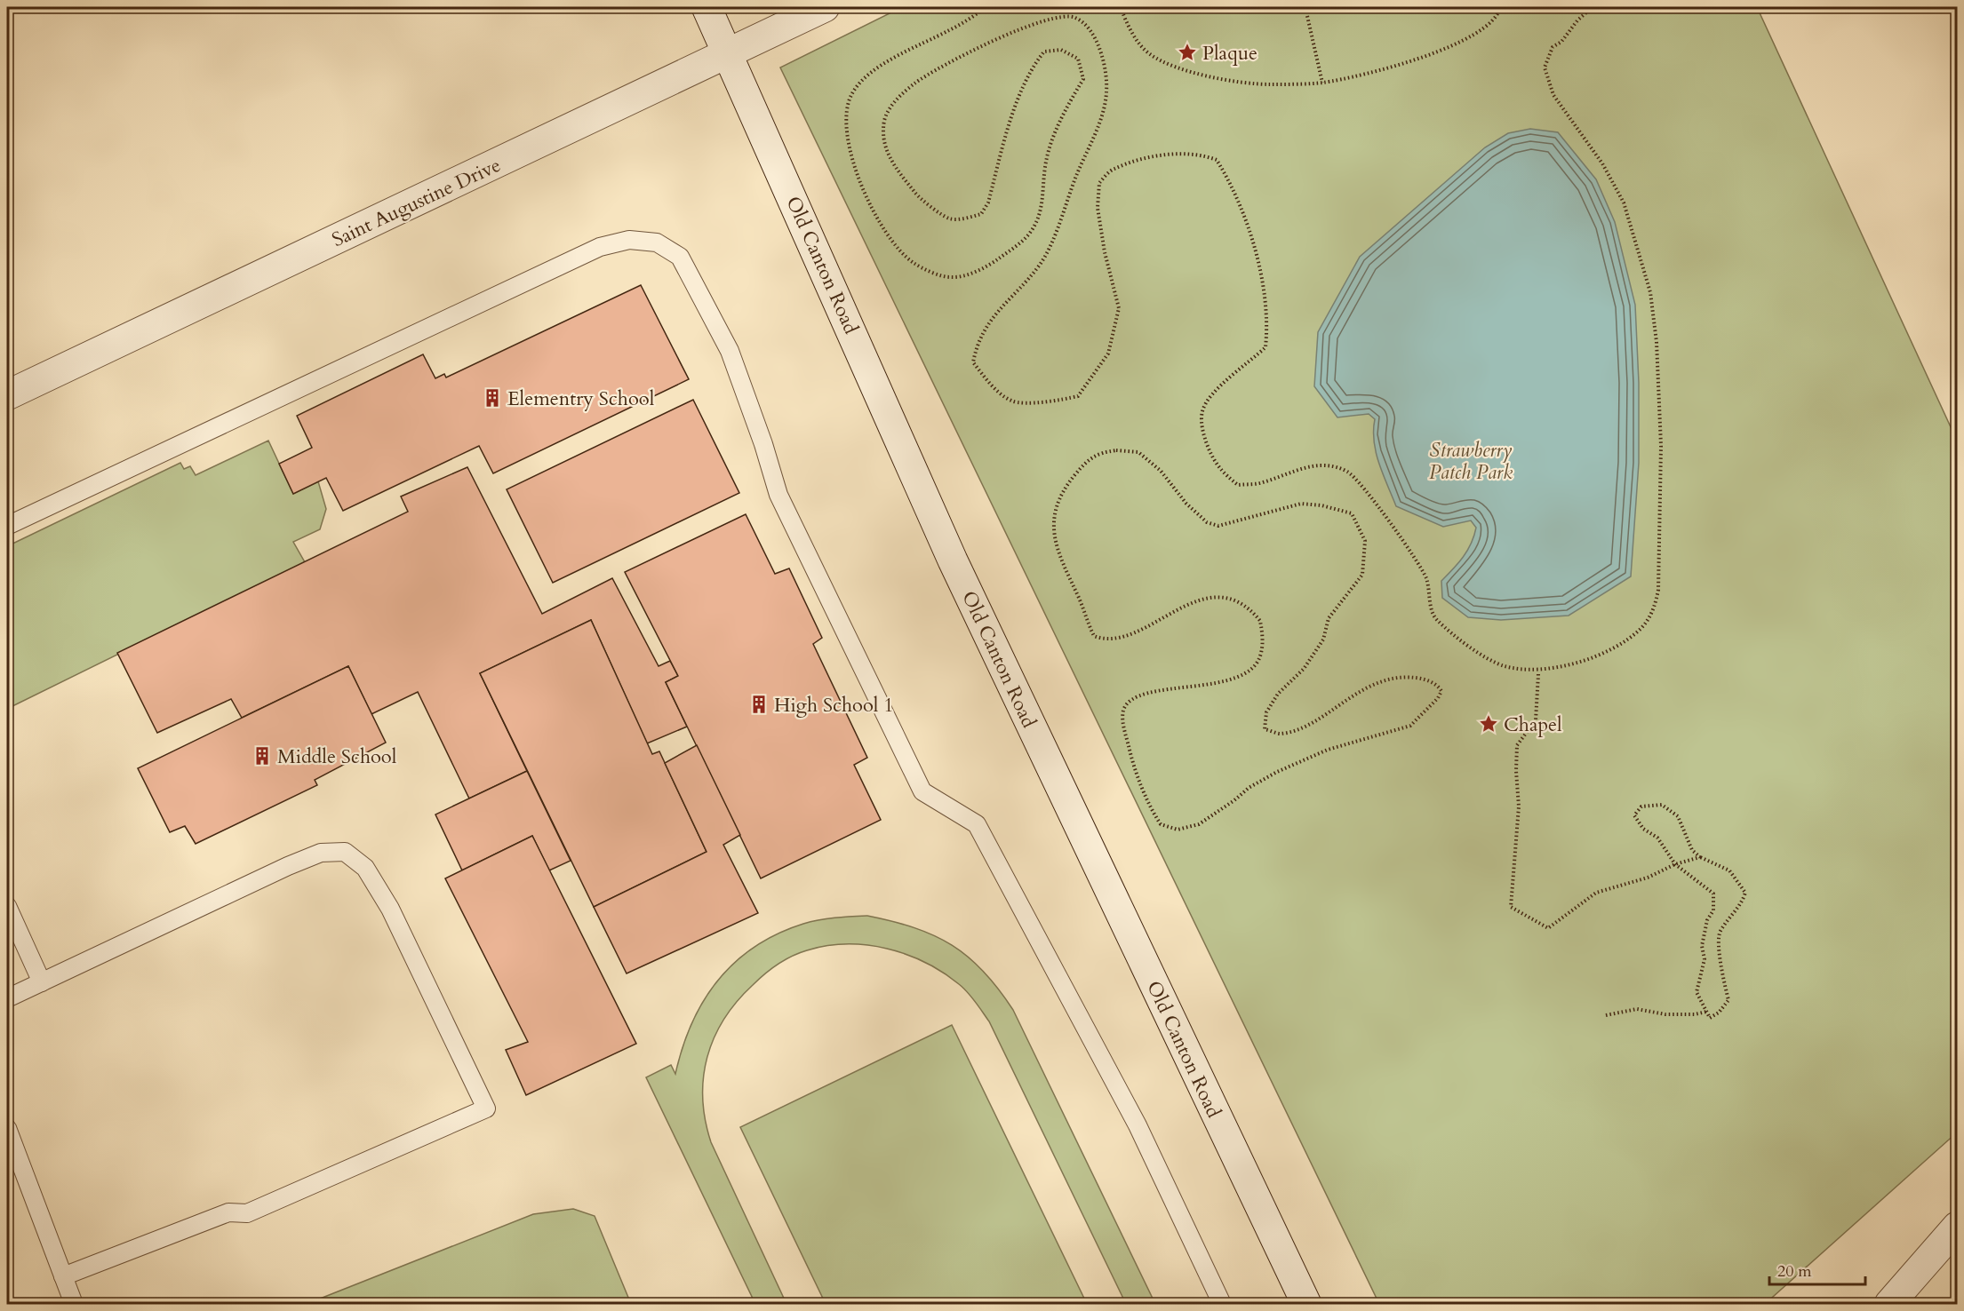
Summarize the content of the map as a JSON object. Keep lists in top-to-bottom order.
{
  "streets": {
    "main road": ["Saint Augustine Drive", "Old Canton Road"]
  },
  "crossings": [
    ["Saint Augustine Drive", "Old Canton Road"]
  ],
  "parks": ["Strawberry Patch Park"],
  "places": {
    "place": ["Plaque", "Chapel"],
    "building": ["Elementry School", "High School 1", "Middle School"]
  },
  "scale_bar": "20 m"
}
